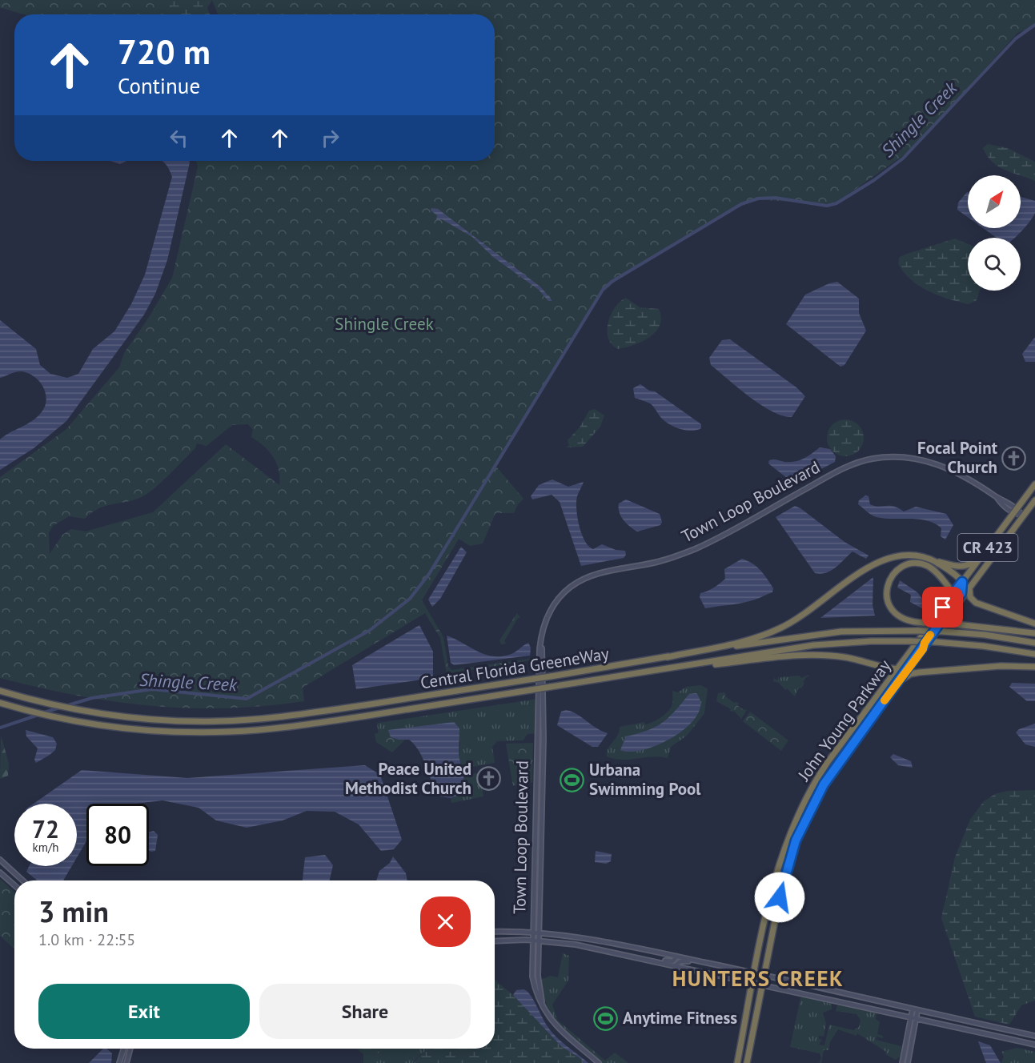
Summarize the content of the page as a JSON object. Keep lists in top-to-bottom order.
{
  "streets": {
    "highway": ["CR 423", "Central Florida GreeneWay", "John Young Parkway"],
    "street": ["Town Loop Boulevard"]
  },
  "crossings": [
    ["Town Loop Boulevard", "John Young Parkway"]
  ],
  "districts": ["HUNTERS CREEK"],
  "water": ["Shingle Creek"],
  "parks": ["Shingle Creek"],
  "places": {
    "church": ["Focal Point Church", "Peace United Methodist Church"],
    "sports": ["Urbana Swimming Pool", "Anytime Fitness"]
  },
  "north": "top right",
  "page": {
    "turn": ["720 m", "Continue"],
    "speed": "72 km/h",
    "limit": "80",
    "heading": ["3 min", "1.0 km · 22:55"],
    "buttons": ["Exit", "Share"]
  }
}
